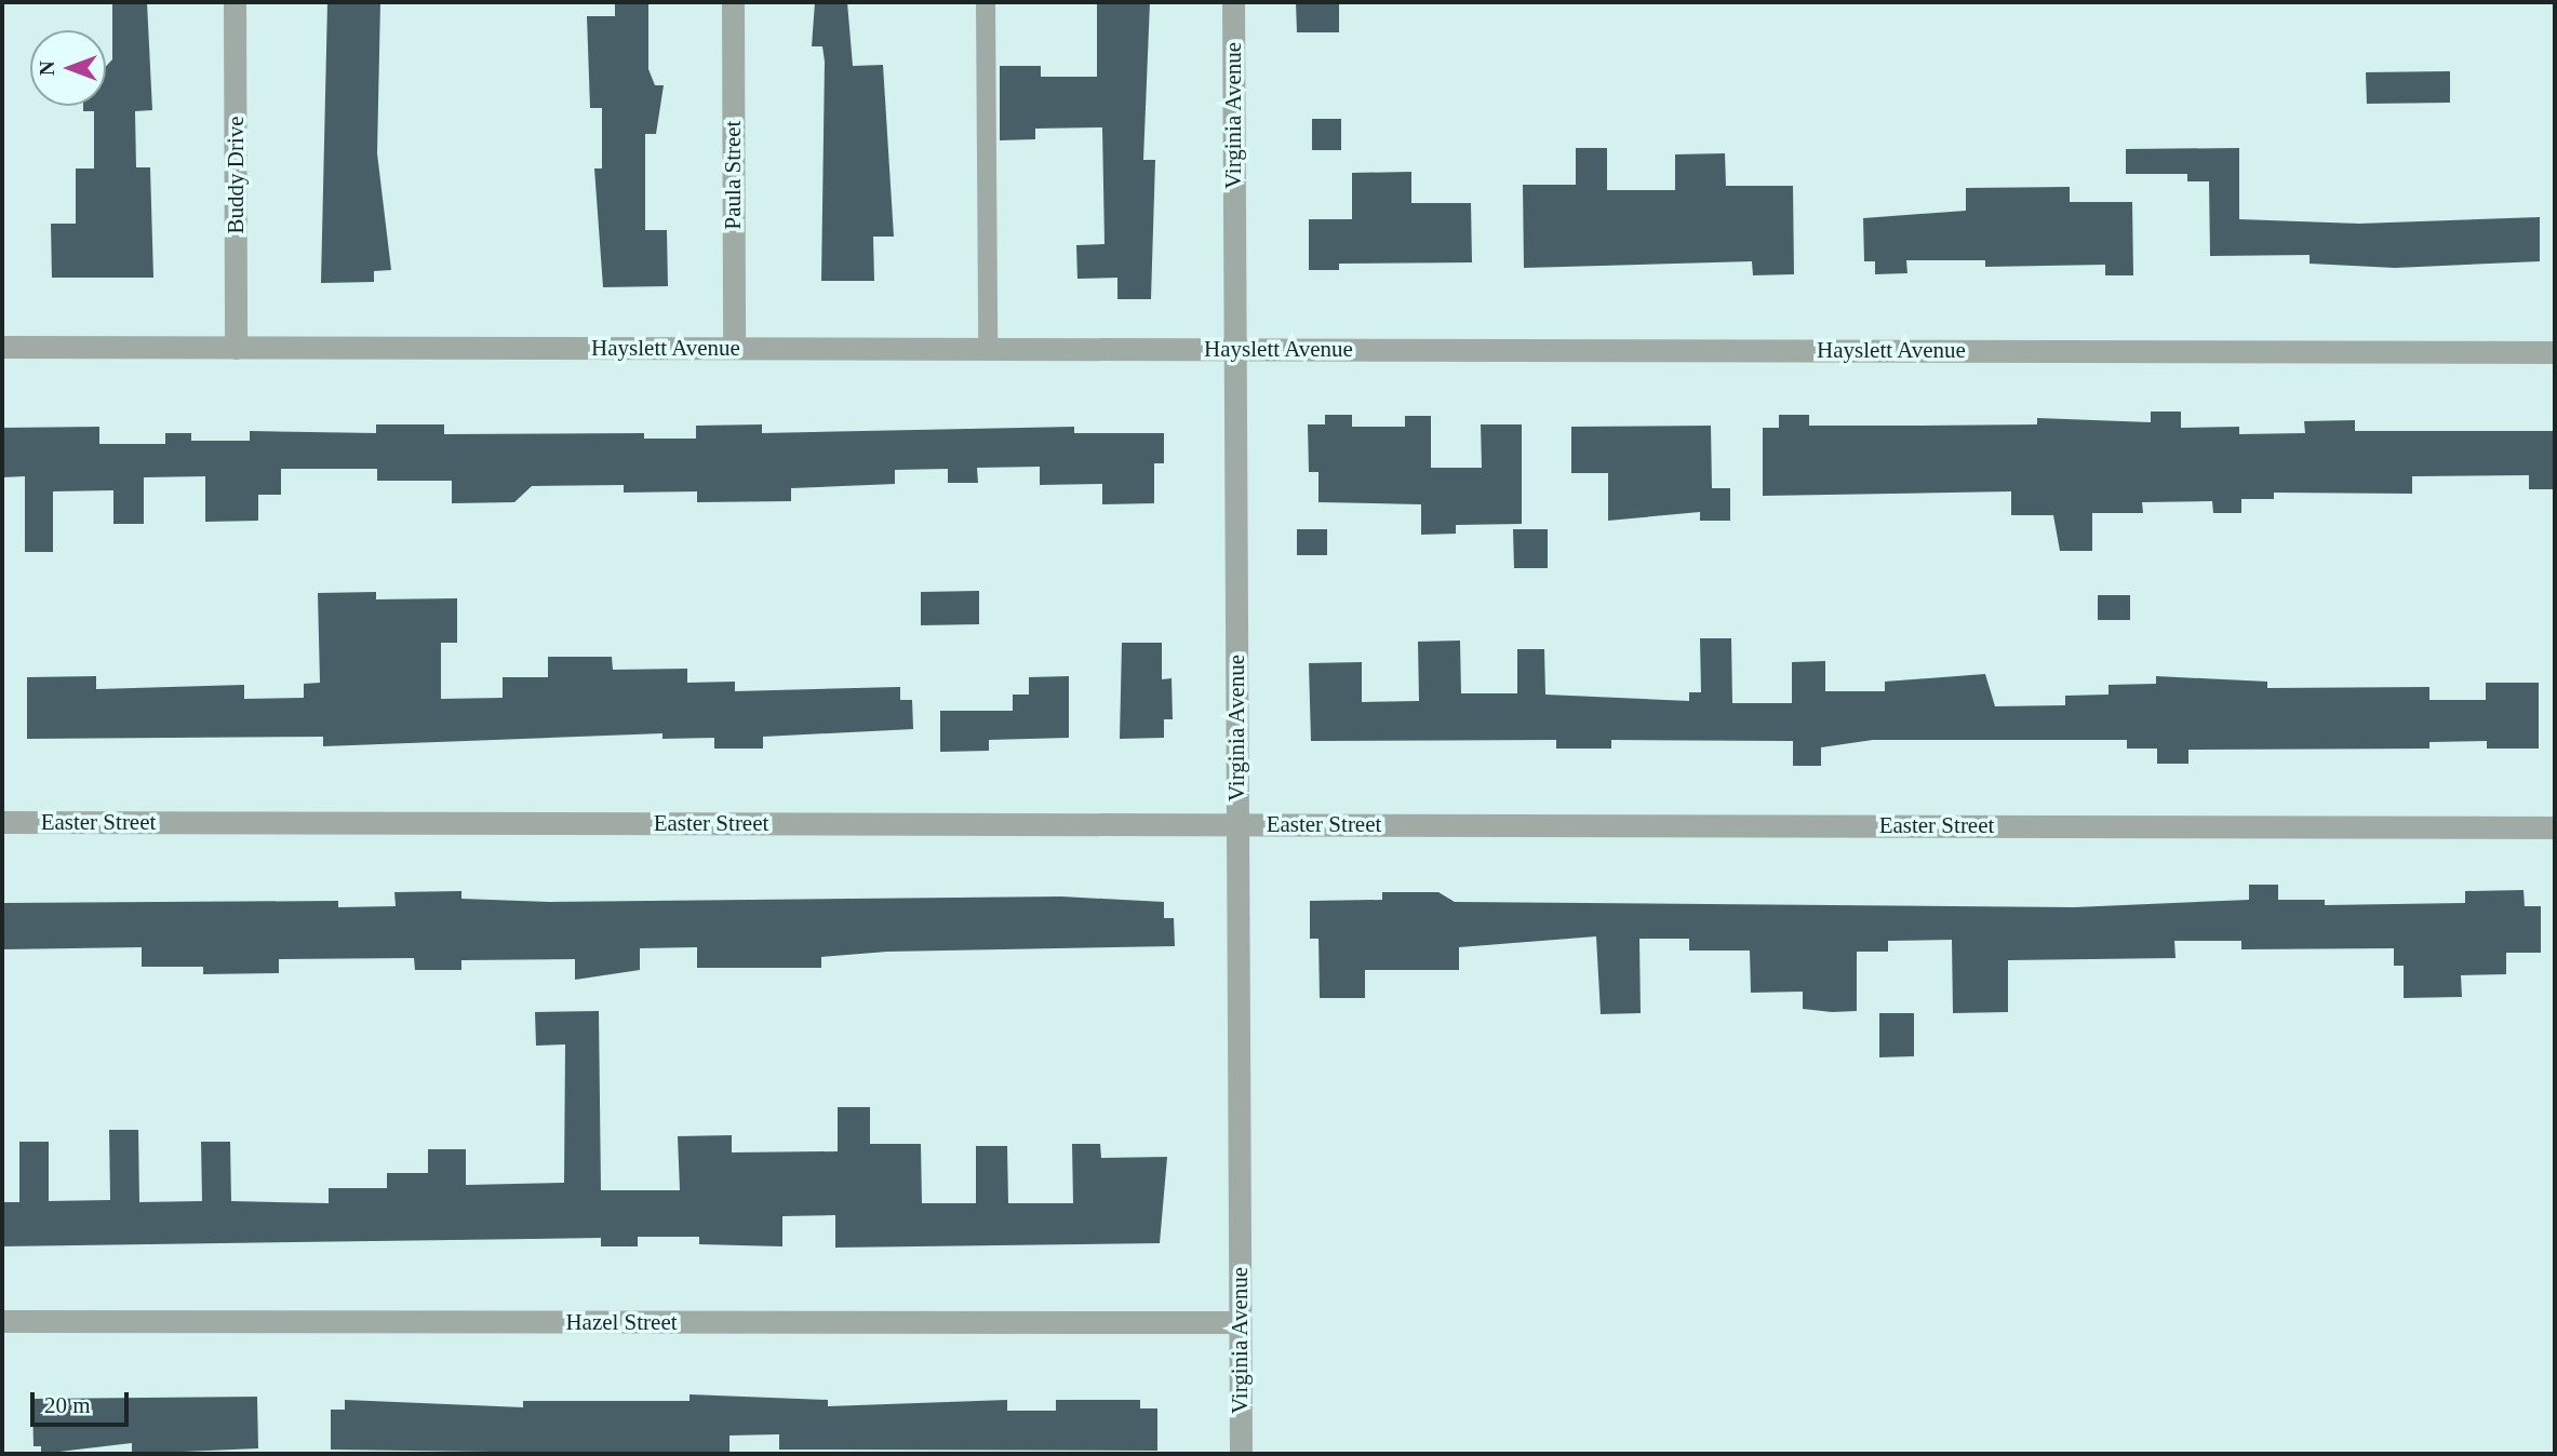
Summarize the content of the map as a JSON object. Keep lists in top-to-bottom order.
{
  "streets": {
    "street": [
      "Virginia Avenue",
      "Buddy Drive",
      "Paula Street",
      "Hayslett Avenue",
      "Easter Street",
      "Hazel Street"
    ]
  },
  "crossings": [
    ["Virginia Avenue", "Hayslett Avenue"],
    ["Virginia Avenue", "Easter Street"],
    ["Virginia Avenue", "Hazel Street"],
    ["Buddy Drive", "Hayslett Avenue"],
    ["Paula Street", "Hayslett Avenue"]
  ],
  "scale_bar": "20 m",
  "north": "left"
}
